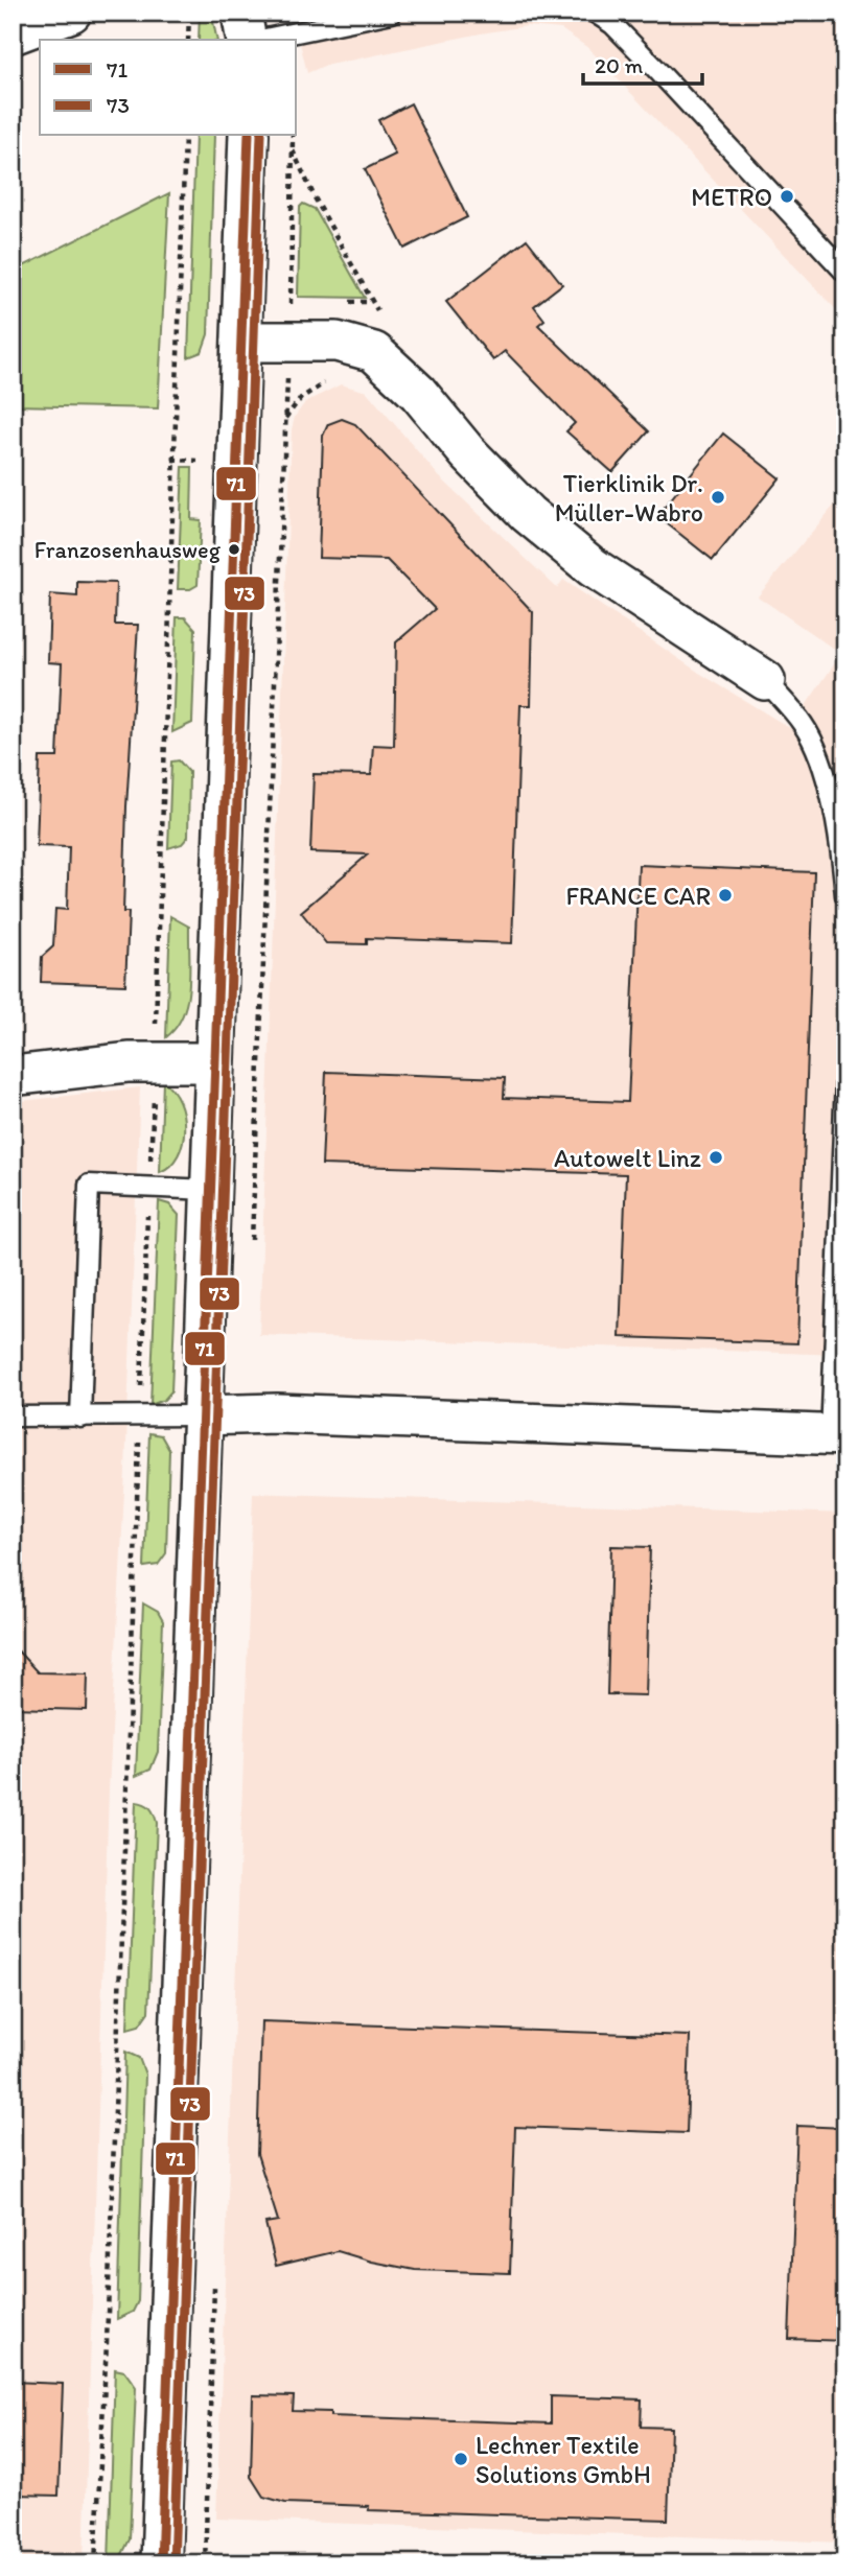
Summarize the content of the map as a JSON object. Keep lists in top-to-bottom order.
{
  "places": [
    "METRO",
    "Tierklinik Dr. Müller-Wabro",
    "Franzosenhausweg",
    "FRANCE CAR",
    "Autowelt Linz",
    "Lechner Textile Solutions GmbH"
  ],
  "lines": ["transit line 71", "transit line 73"],
  "legend": ["71", "73"],
  "scale_bar": "20 m"
}
